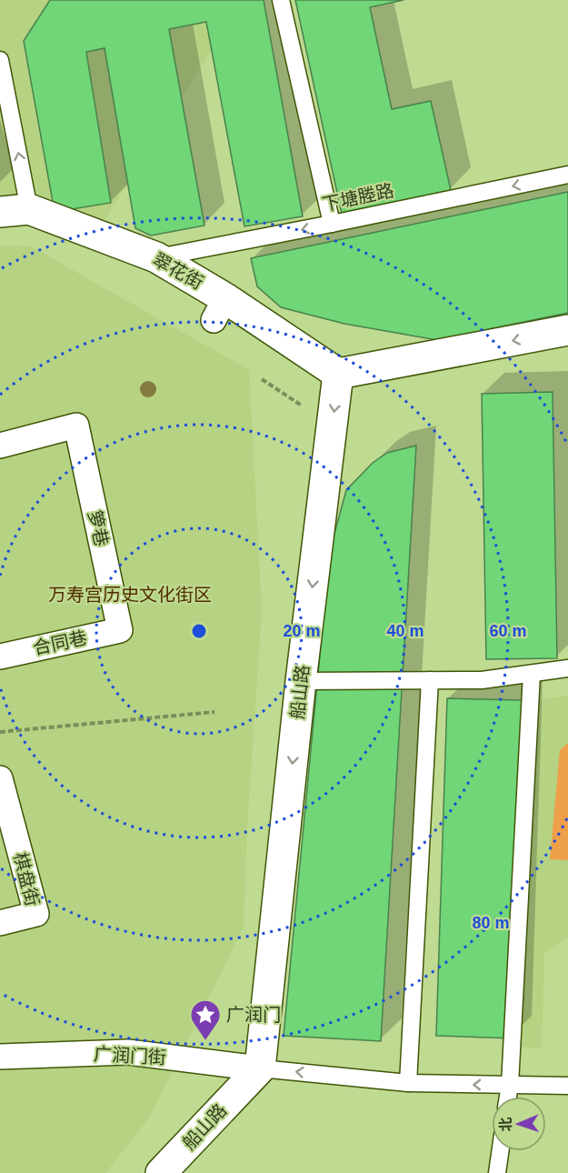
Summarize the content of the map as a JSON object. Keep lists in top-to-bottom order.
{
  "streets": {
    "street": [
      "翠花街",
      "箩巷",
      "合同巷",
      "船山路",
      "棋盘街",
      "广润门街"
    ],
    "lane": ["下塘塍路"]
  },
  "crossings": [
    ["下塘塍路", "翠花街"],
    ["翠花街", "船山路"],
    ["箩巷", "合同巷"],
    ["船山路", "广润门街"]
  ],
  "one_way": ["下塘塍路", "船山路"],
  "parks": ["万寿宫历史文化街区"],
  "places": {
    "place": ["广润门"]
  },
  "north": "left",
  "rings": [
    "20 m",
    "40 m",
    "60 m",
    "80 m"
  ]
}
